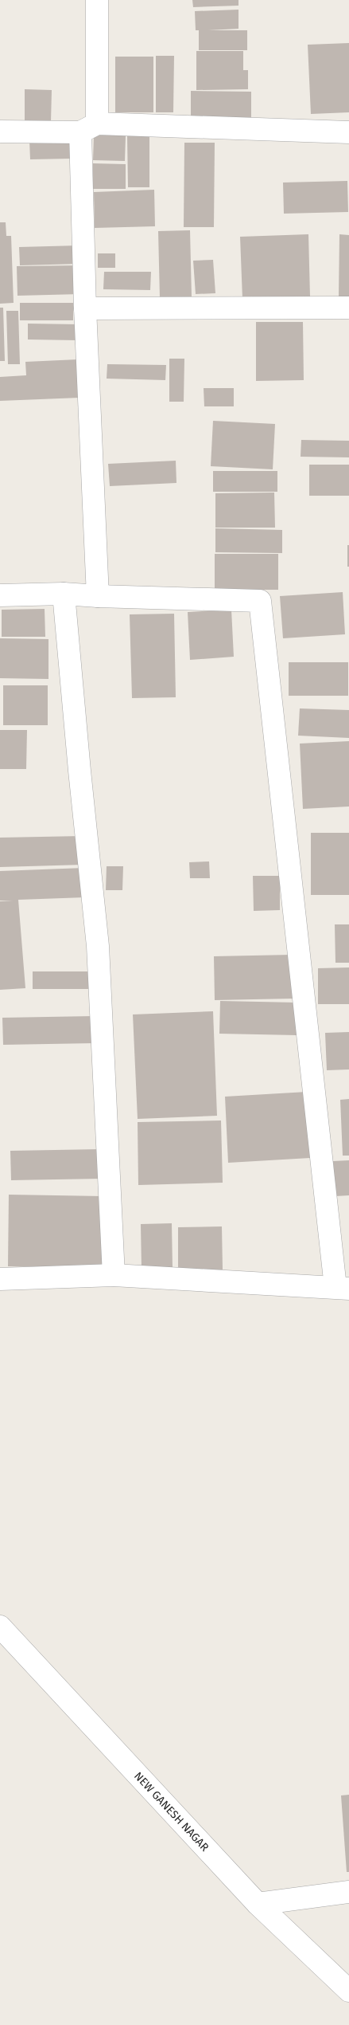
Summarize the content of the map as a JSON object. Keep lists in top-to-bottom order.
{
  "streets": {
    "street": ["NEW GANESH NAGAR"]
  }
}
